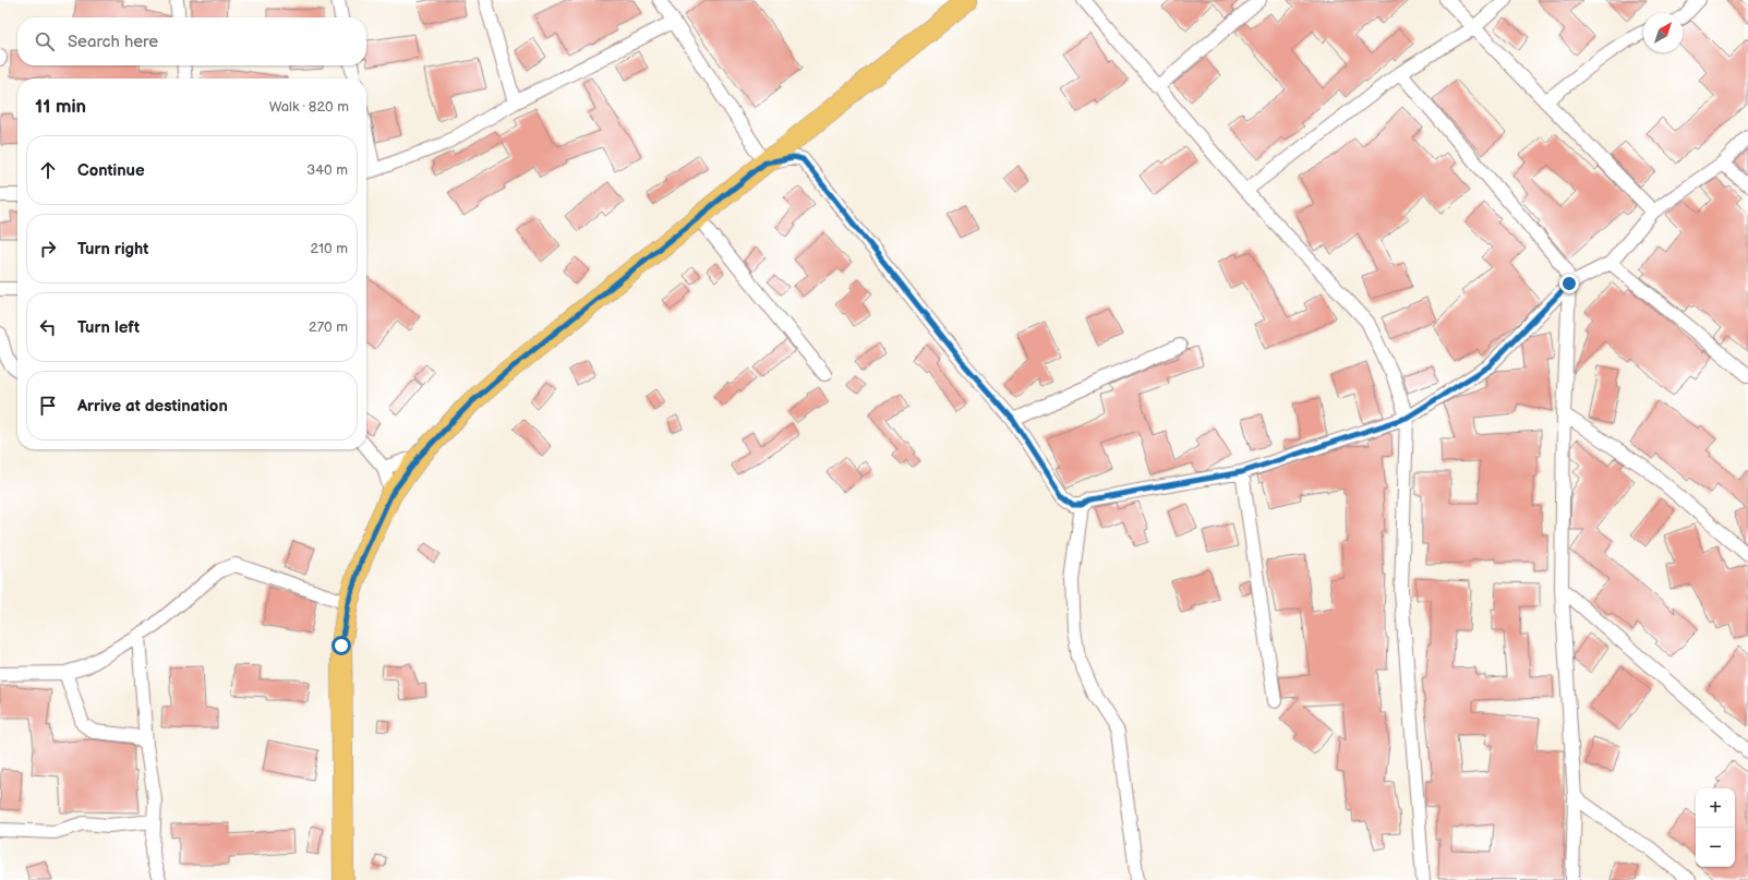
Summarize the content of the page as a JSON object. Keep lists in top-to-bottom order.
{
  "north": "top right",
  "page": {
    "search": "Search here",
    "heading": ["11 min", "Walk · 820 m"],
    "list": [
      ["Continue", "340 m"],
      ["Turn right", "210 m"],
      ["Turn left", "270 m"],
      "Arrive at destination"
    ],
    "map_buttons": ["+", "−"]
  }
}
